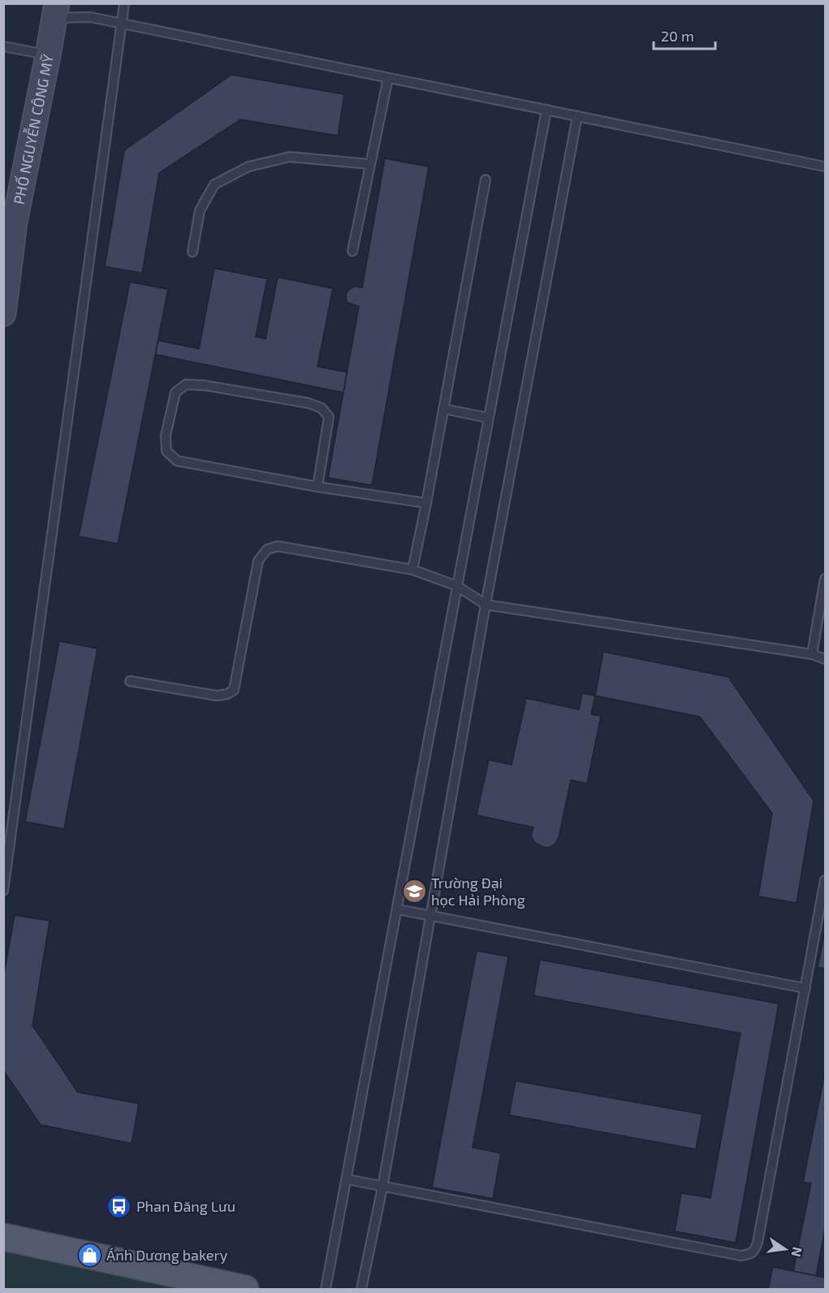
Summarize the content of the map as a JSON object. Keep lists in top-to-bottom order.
{
  "streets": {
    "street": ["PHỐ NGUYỄN CÔNG MỸ"]
  },
  "places": {
    "school or university": ["Trường Đại học Hải Phòng"],
    "bus stop": ["Phan Đăng Lưu"],
    "shop": ["Ánh Dương bakery"]
  },
  "scale_bar": "20 m",
  "north": "right"
}
